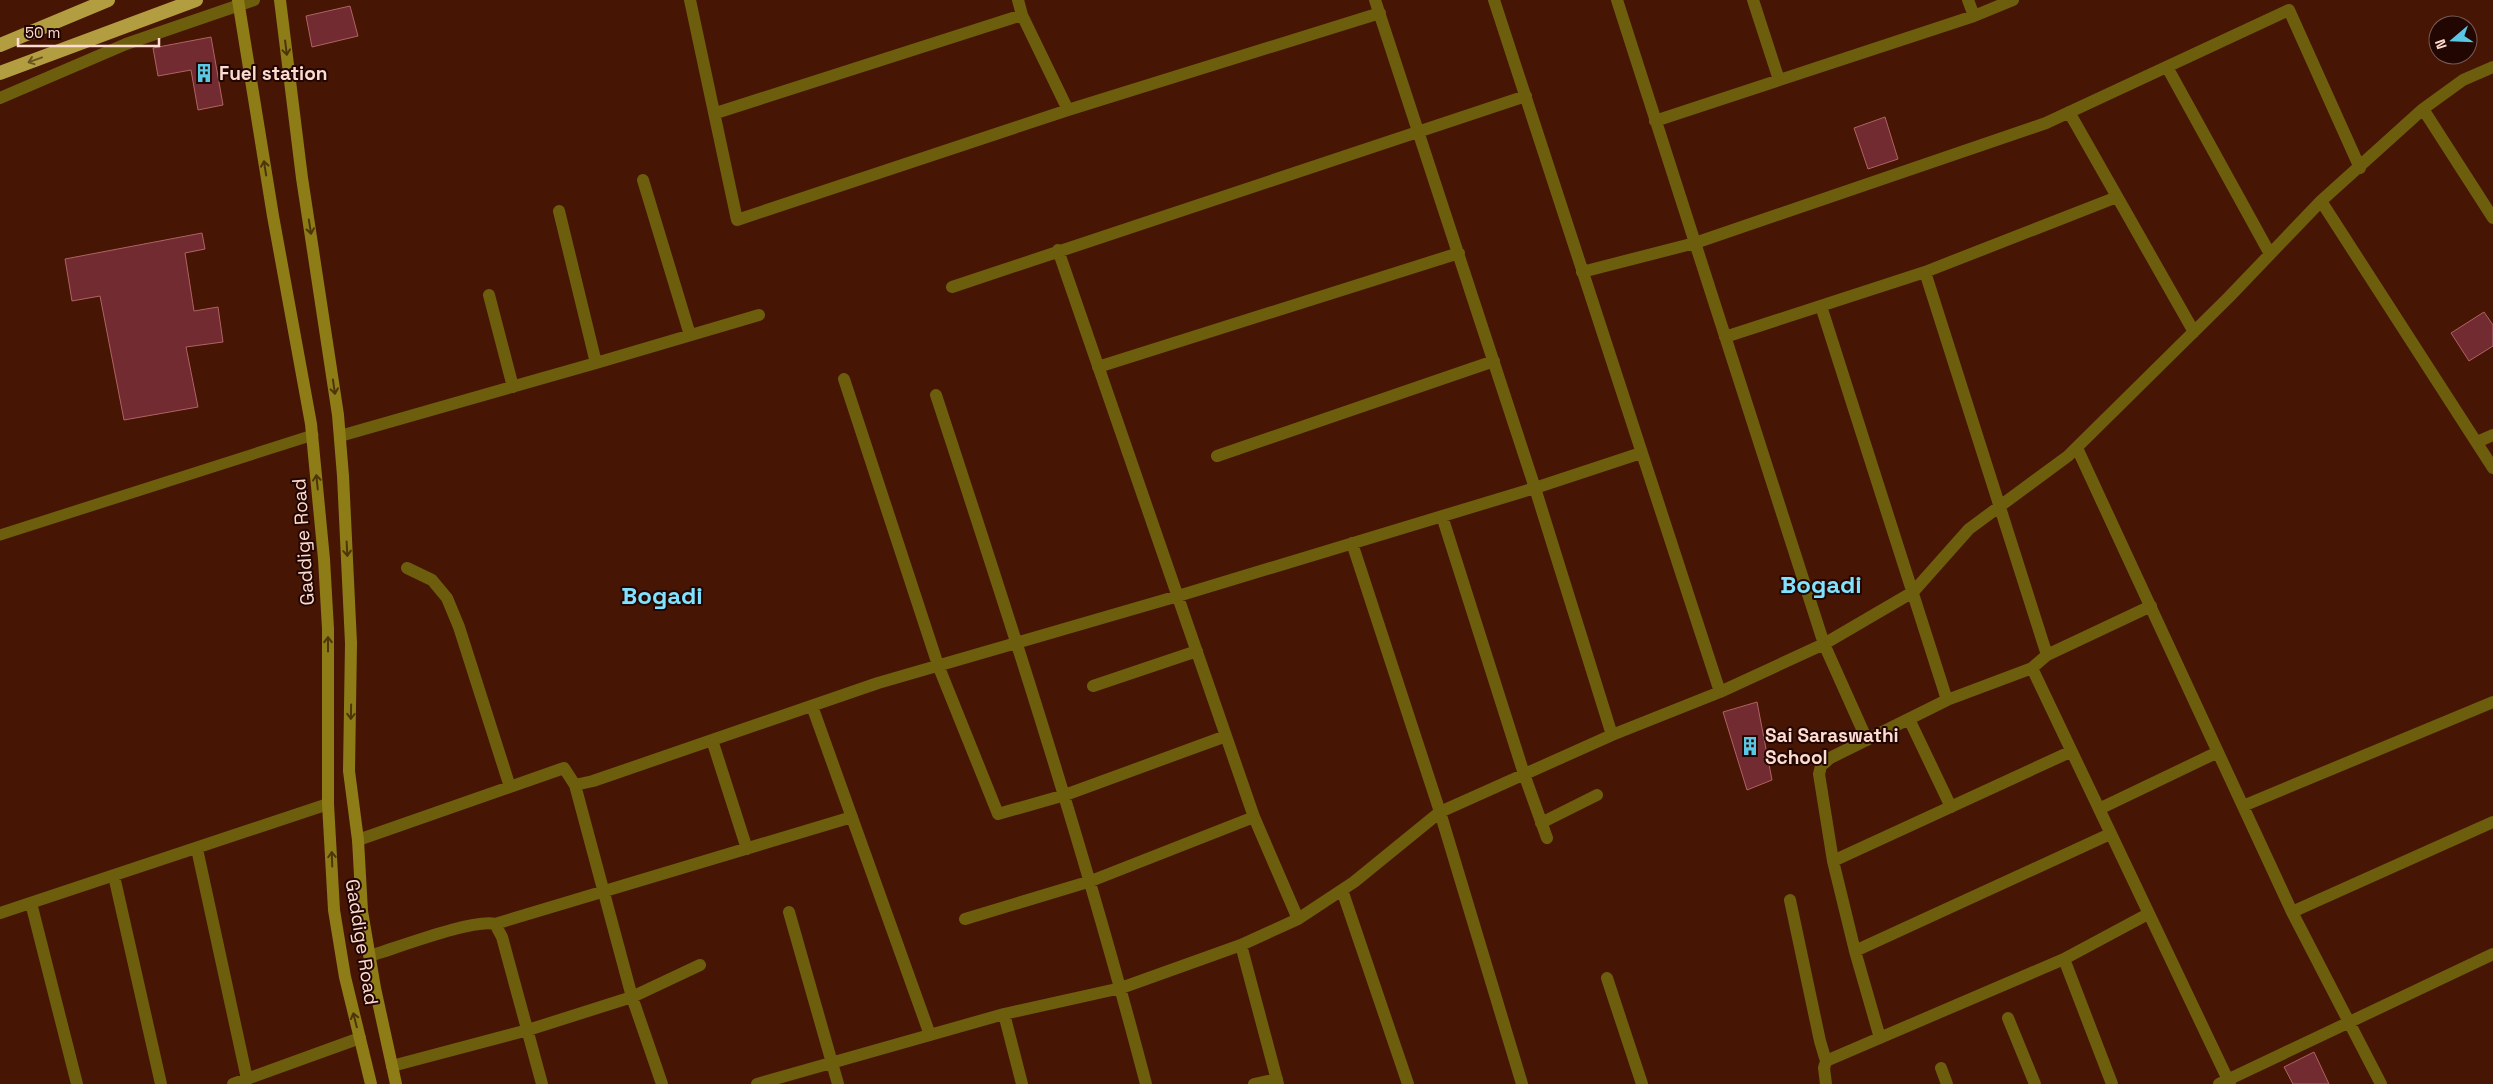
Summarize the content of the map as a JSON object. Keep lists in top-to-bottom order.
{
  "streets": {
    "main road": ["Gaddige Road"]
  },
  "districts": ["Bogadi", "Bogadi"],
  "places": {
    "building": ["Fuel station", "Sai Saraswathi School"]
  },
  "scale_bar": "50 m",
  "north": "left"
}
